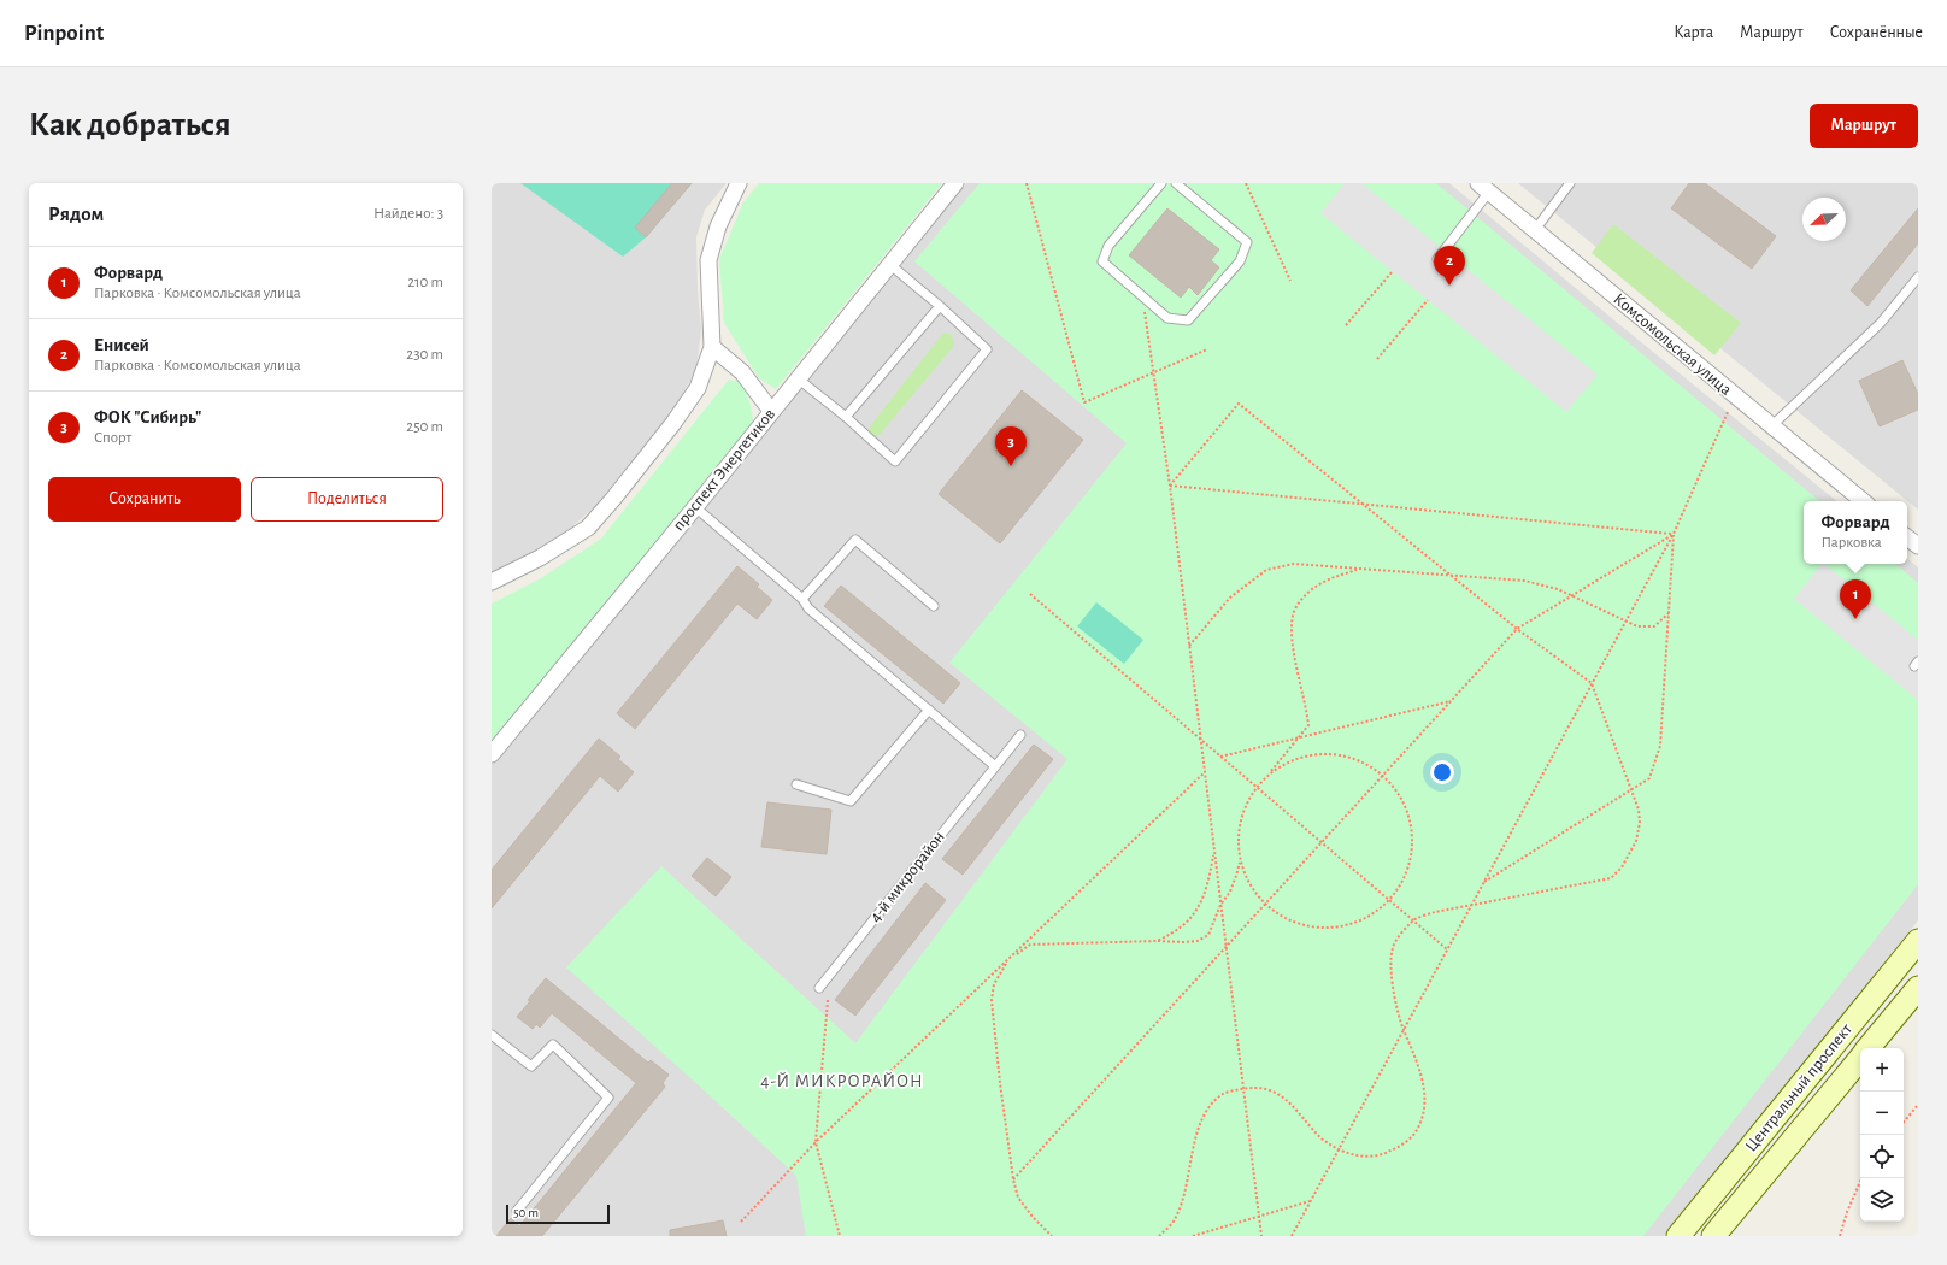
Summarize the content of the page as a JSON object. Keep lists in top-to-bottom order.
{
  "streets": {
    "main road": ["Центральный проспект"],
    "street": ["Комсомольская улица", "проспект Энергетиков"],
    "lane": ["4-й микрорайон"]
  },
  "districts": ["4-Й МИКРОРАЙОН"],
  "scale_bar": "50 m",
  "north": "bottom left",
  "page": {
    "header": "Pinpoint",
    "nav": ["Карта", "Маршрут", "Сохранённые"],
    "buttons": [
      "Маршрут",
      ["Сохранить", "Поделиться"]
    ],
    "title": "Как добраться",
    "heading": ["Рядом", "Найдено: 3"],
    "list": [
      {
        "mark": "1",
        "name": "Форвард",
        "note": "Парковка · Комсомольская улица",
        "value": "210 m"
      },
      {
        "mark": "2",
        "name": "Енисей",
        "note": "Парковка · Комсомольская улица",
        "value": "230 m"
      },
      {
        "mark": "3",
        "name": "ФОК \"Сибирь\"",
        "note": "Спорт",
        "value": "250 m"
      }
    ],
    "pins": ["2", "3", "1"],
    "popup": ["Форвард", "Парковка"],
    "map_buttons": ["+", "−"],
    "scale": "50 m"
  }
}
